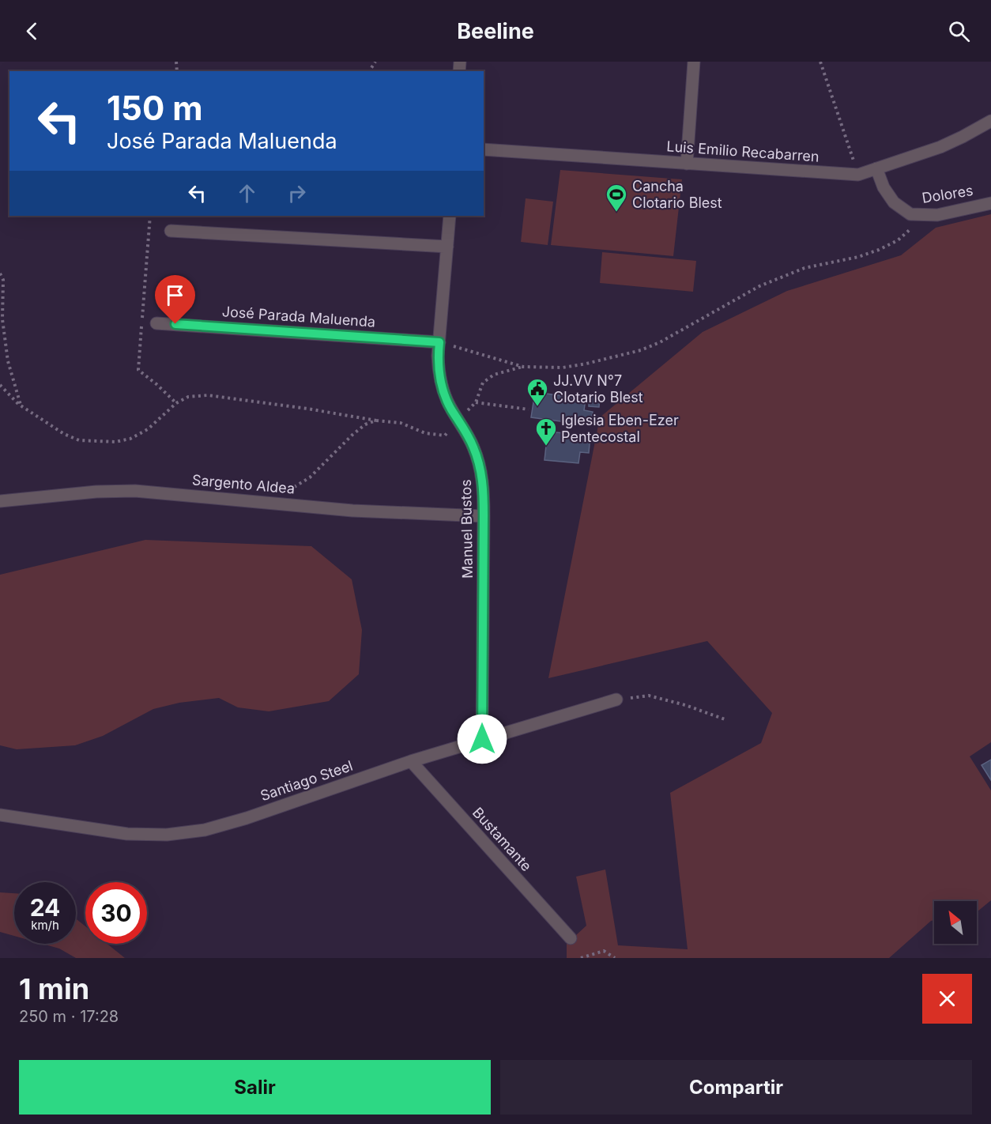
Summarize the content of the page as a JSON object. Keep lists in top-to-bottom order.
{
  "streets": {
    "street": [
      "Luis Emilio Recabarren",
      "Dolores",
      "José Parada Maluenda",
      "Sargento Aldea",
      "Manuel Bustos",
      "Santiago Steel",
      "Bustamante"
    ]
  },
  "crossings": [
    ["Luis Emilio Recabarren", "Dolores"],
    ["José Parada Maluenda", "Manuel Bustos"],
    ["Sargento Aldea", "Manuel Bustos"],
    ["Manuel Bustos", "Santiago Steel"],
    ["Santiago Steel", "Bustamante"]
  ],
  "places": {
    "sports": ["Cancha Clotario Blest"],
    "public building": ["JJ.VV N°7 Clotario Blest"],
    "church": ["Iglesia Eben-Ezer Pentecostal"]
  },
  "north": "top left",
  "page": {
    "header": "Beeline",
    "turn": ["150 m", "José Parada Maluenda"],
    "speed": "24 km/h",
    "limit": "30",
    "heading": ["1 min", "250 m · 17:28"],
    "buttons": ["Salir", "Compartir"]
  }
}
